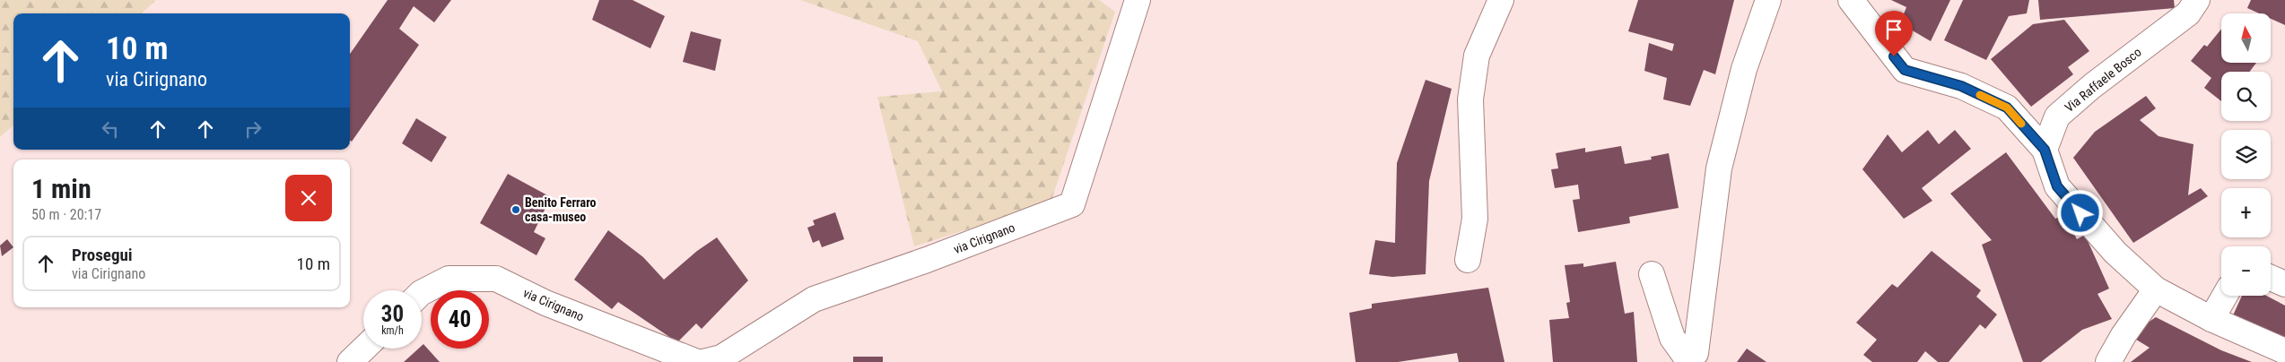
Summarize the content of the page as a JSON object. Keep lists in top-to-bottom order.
{
  "streets": {
    "street": ["Via Raffaele Bosco", "via Cirignano"]
  },
  "places": ["Benito Ferraro casa-museo"],
  "north": "top",
  "page": {
    "map_buttons": ["+", "−"],
    "turn": ["10 m", "via Cirignano"],
    "heading": ["1 min", "50 m · 20:17"],
    "list": [
      {
        "name": "Prosegui",
        "note": "via Cirignano",
        "value": "10 m"
      }
    ],
    "speed": "30 km/h",
    "limit": "40"
  }
}
